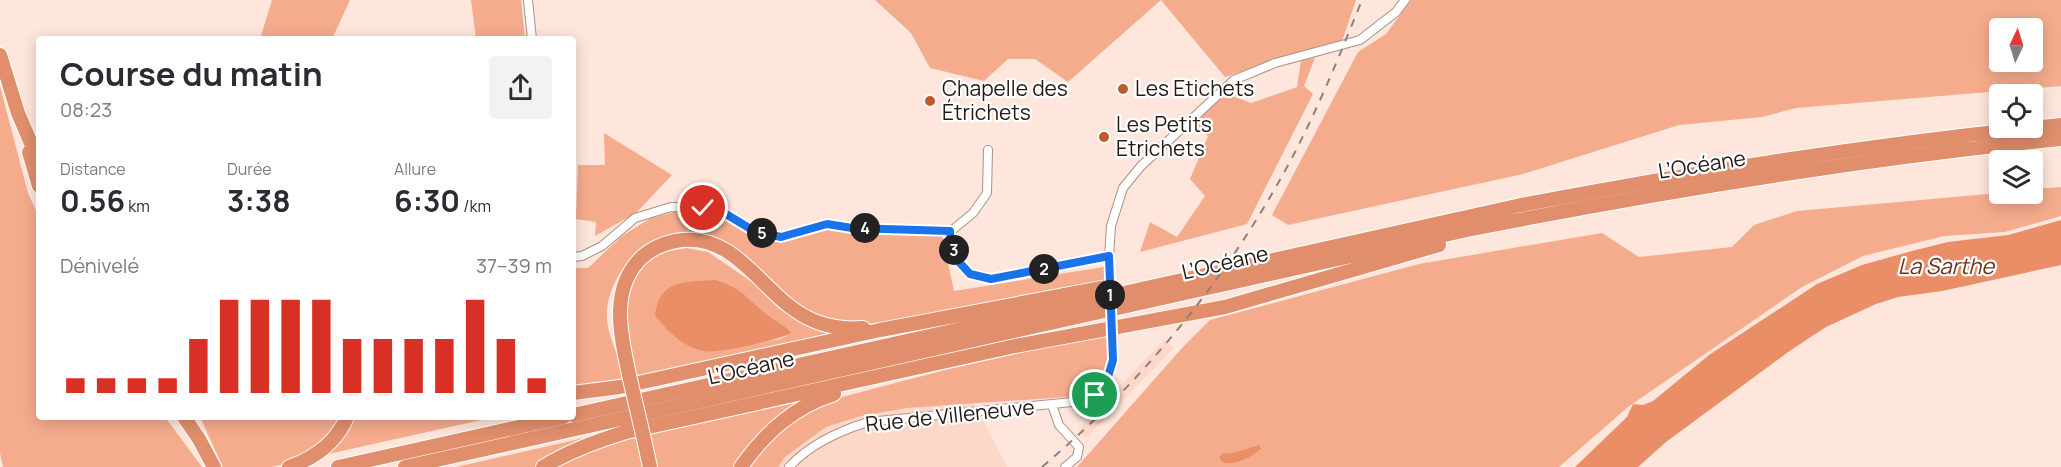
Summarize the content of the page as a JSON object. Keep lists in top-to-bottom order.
{
  "streets": {
    "highway": ["L’Océane"],
    "street": ["Rue de Villeneuve"]
  },
  "water": ["La Sarthe"],
  "places": ["Les Etichets", "Chapelle des Étrichets", "Les Petits Etrichets"],
  "north": "top",
  "page": {
    "heading": ["Course du matin", "08:23"],
    "stats": [
      ["Distance", "0.56 km"],
      ["Durée", "3:38"],
      ["Allure", "6:30 /km"]
    ],
    "pins": [
      "4",
      "5",
      "3",
      "2",
      "1"
    ],
    "chart": ["Dénivelé", "37–39 m"]
  }
}
